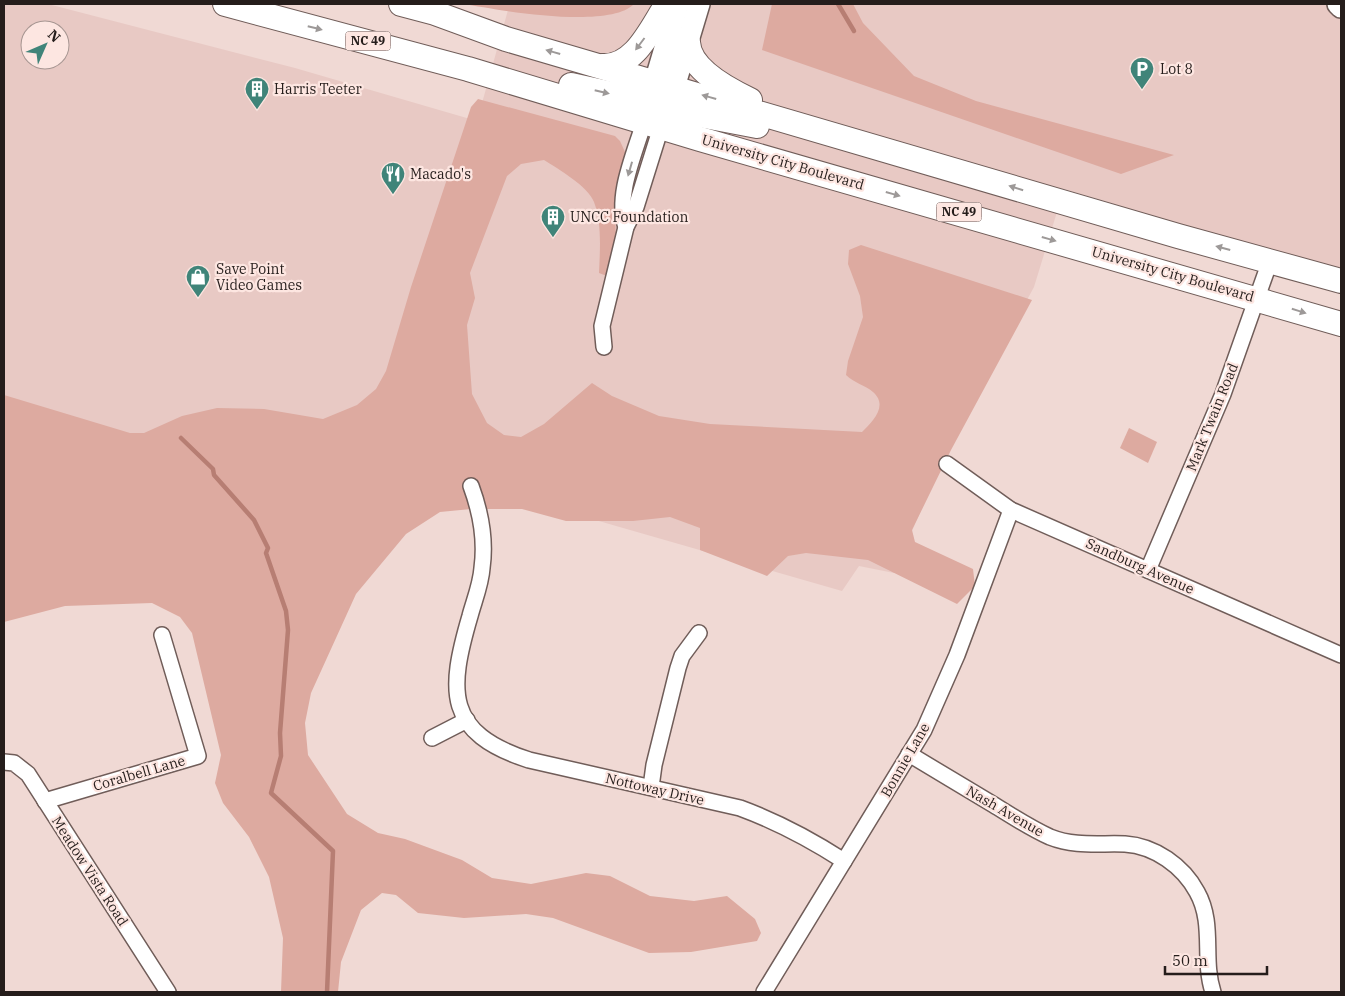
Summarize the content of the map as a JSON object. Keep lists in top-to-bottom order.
{
  "streets": {
    "main road": ["NC 49", "University City Boulevard"],
    "street": [
      "Mark Twain Road",
      "Sandburg Avenue",
      "Bonnie Lane",
      "Coralbell Lane",
      "Nottoway Drive",
      "Nash Avenue",
      "Meadow Vista Road"
    ]
  },
  "crossings": [
    ["NC 49", "University City Boulevard"],
    ["University City Boulevard", "Mark Twain Road"],
    ["Mark Twain Road", "Sandburg Avenue"],
    ["Sandburg Avenue", "Bonnie Lane"],
    ["Bonnie Lane", "Nottoway Drive"],
    ["Bonnie Lane", "Nash Avenue"],
    ["Coralbell Lane", "Meadow Vista Road"]
  ],
  "places": {
    "parking": ["Lot 8"],
    "building": ["Harris Teeter", "UNCC Foundation"],
    "restaurant": ["Macado's"],
    "shop": ["Save Point Video Games"]
  },
  "scale_bar": "50 m",
  "north": "top right"
}
